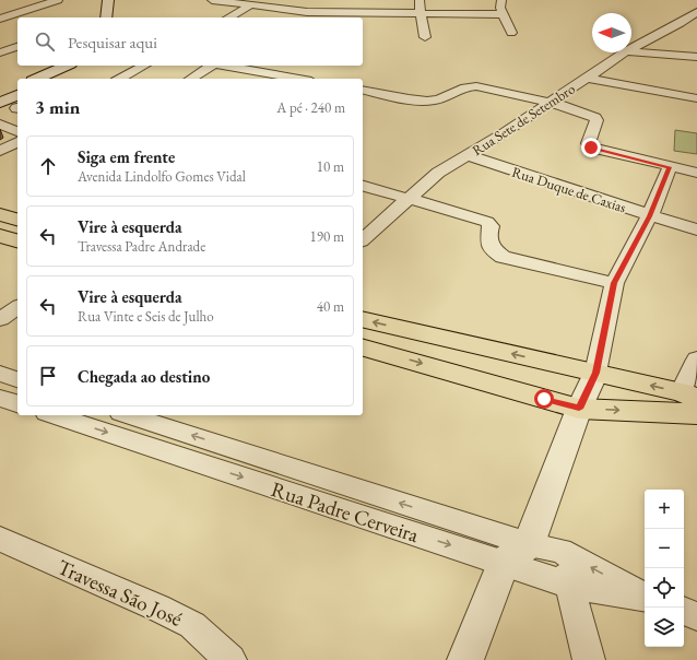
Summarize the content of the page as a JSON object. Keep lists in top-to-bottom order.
{
  "streets": {
    "street": [
      "Rua Sete de Setembro",
      "Rua Duque de Caxias",
      "Rua Padre Cerveira",
      "Travessa São José"
    ]
  },
  "crossings": [
    ["Rua Sete de Setembro", "Rua Duque de Caxias"]
  ],
  "north": "left",
  "page": {
    "search": "Pesquisar aqui",
    "heading": ["3 min", "A pé · 240 m"],
    "list": [
      ["Siga em frente", "Avenida Lindolfo Gomes Vidal", "10 m"],
      ["Vire à esquerda", "Travessa Padre Andrade", "190 m"],
      ["Vire à esquerda", "Rua Vinte e Seis de Julho", "40 m"],
      "Chegada ao destino"
    ],
    "map_buttons": ["+", "−"]
  }
}
